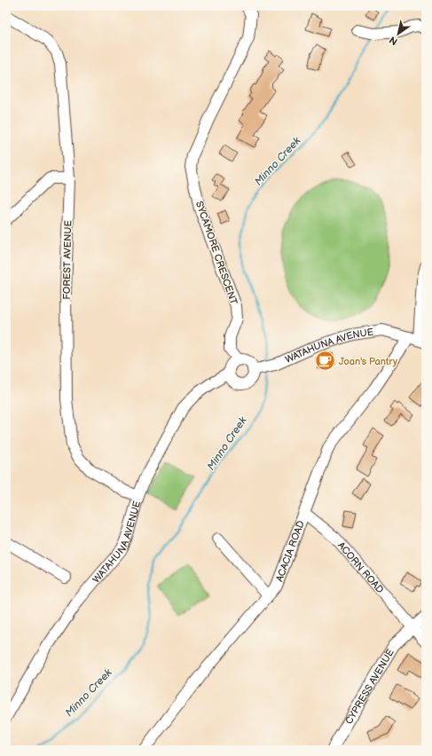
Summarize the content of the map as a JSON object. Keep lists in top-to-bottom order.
{
  "streets": {
    "street": [
      "SYCAMORE CRESCENT",
      "FOREST AVENUE",
      "WATAHUNA AVENUE",
      "ACACIA ROAD",
      "ACORN ROAD",
      "CYPRESS AVENUE"
    ]
  },
  "crossings": [
    ["FOREST AVENUE", "WATAHUNA AVENUE"],
    ["WATAHUNA AVENUE", "ACACIA ROAD"],
    ["ACACIA ROAD", "ACORN ROAD"],
    ["ACORN ROAD", "CYPRESS AVENUE"]
  ],
  "water": ["Minno Creek"],
  "places": {
    "cafe": ["Joan's Pantry"]
  },
  "north": "bottom left"
}
